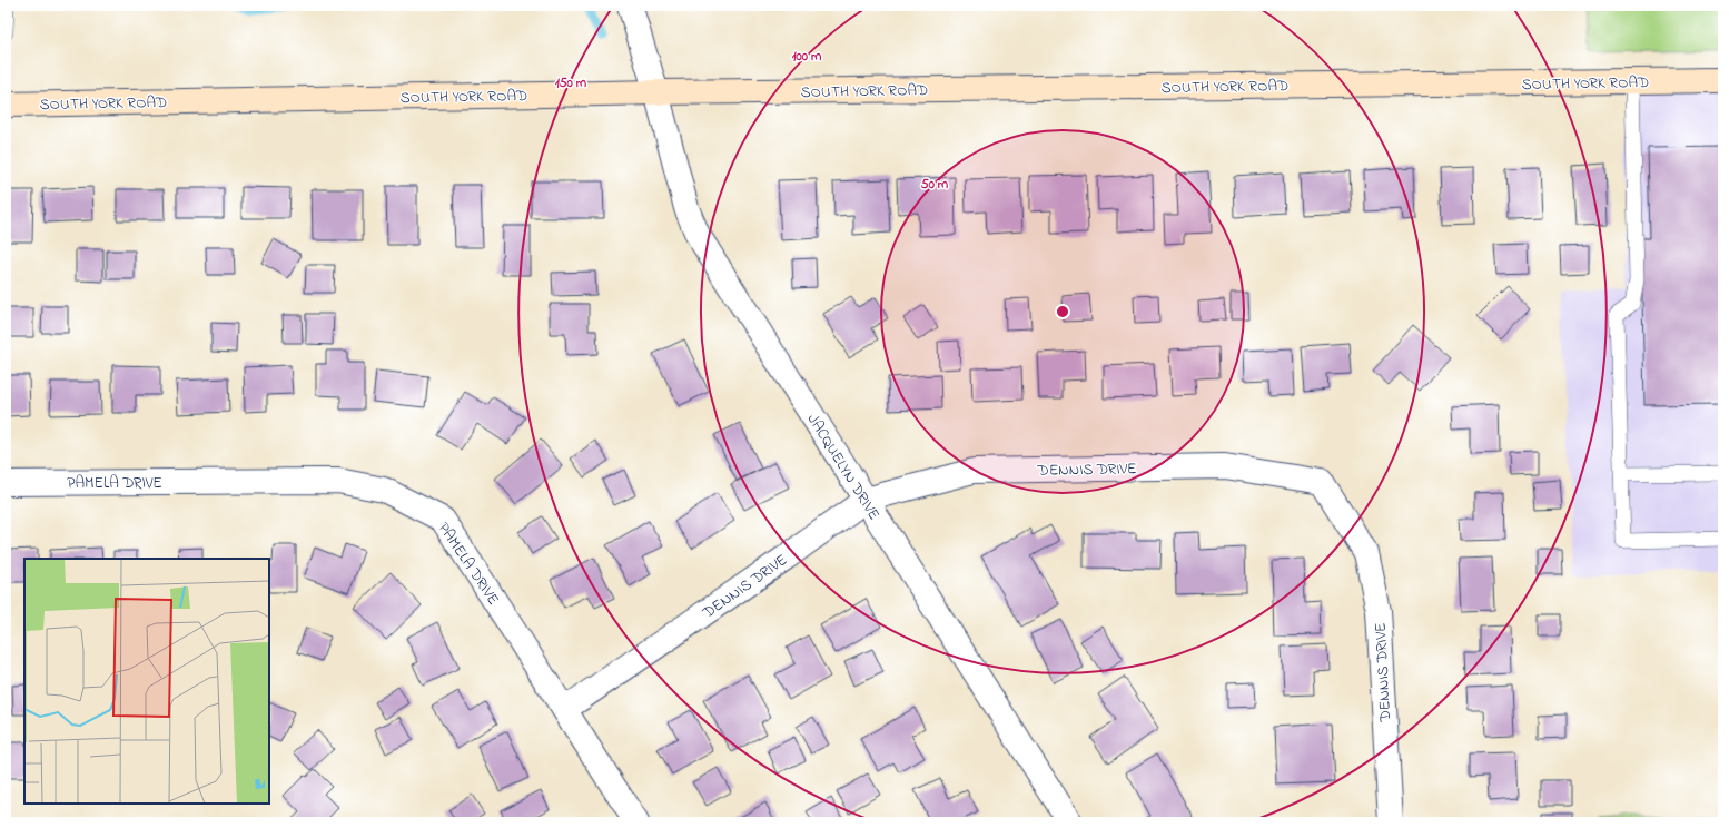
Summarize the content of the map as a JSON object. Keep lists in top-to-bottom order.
{
  "streets": {
    "main road": ["SOUTH YORK ROAD"],
    "street": ["JACQUELYN DRIVE", "DENNIS DRIVE", "PAMELA DRIVE"]
  },
  "crossings": [
    ["SOUTH YORK ROAD", "JACQUELYN DRIVE"],
    ["JACQUELYN DRIVE", "DENNIS DRIVE"],
    ["DENNIS DRIVE", "PAMELA DRIVE"]
  ],
  "rings": ["100 m", "150 m", "50 m"]
}
